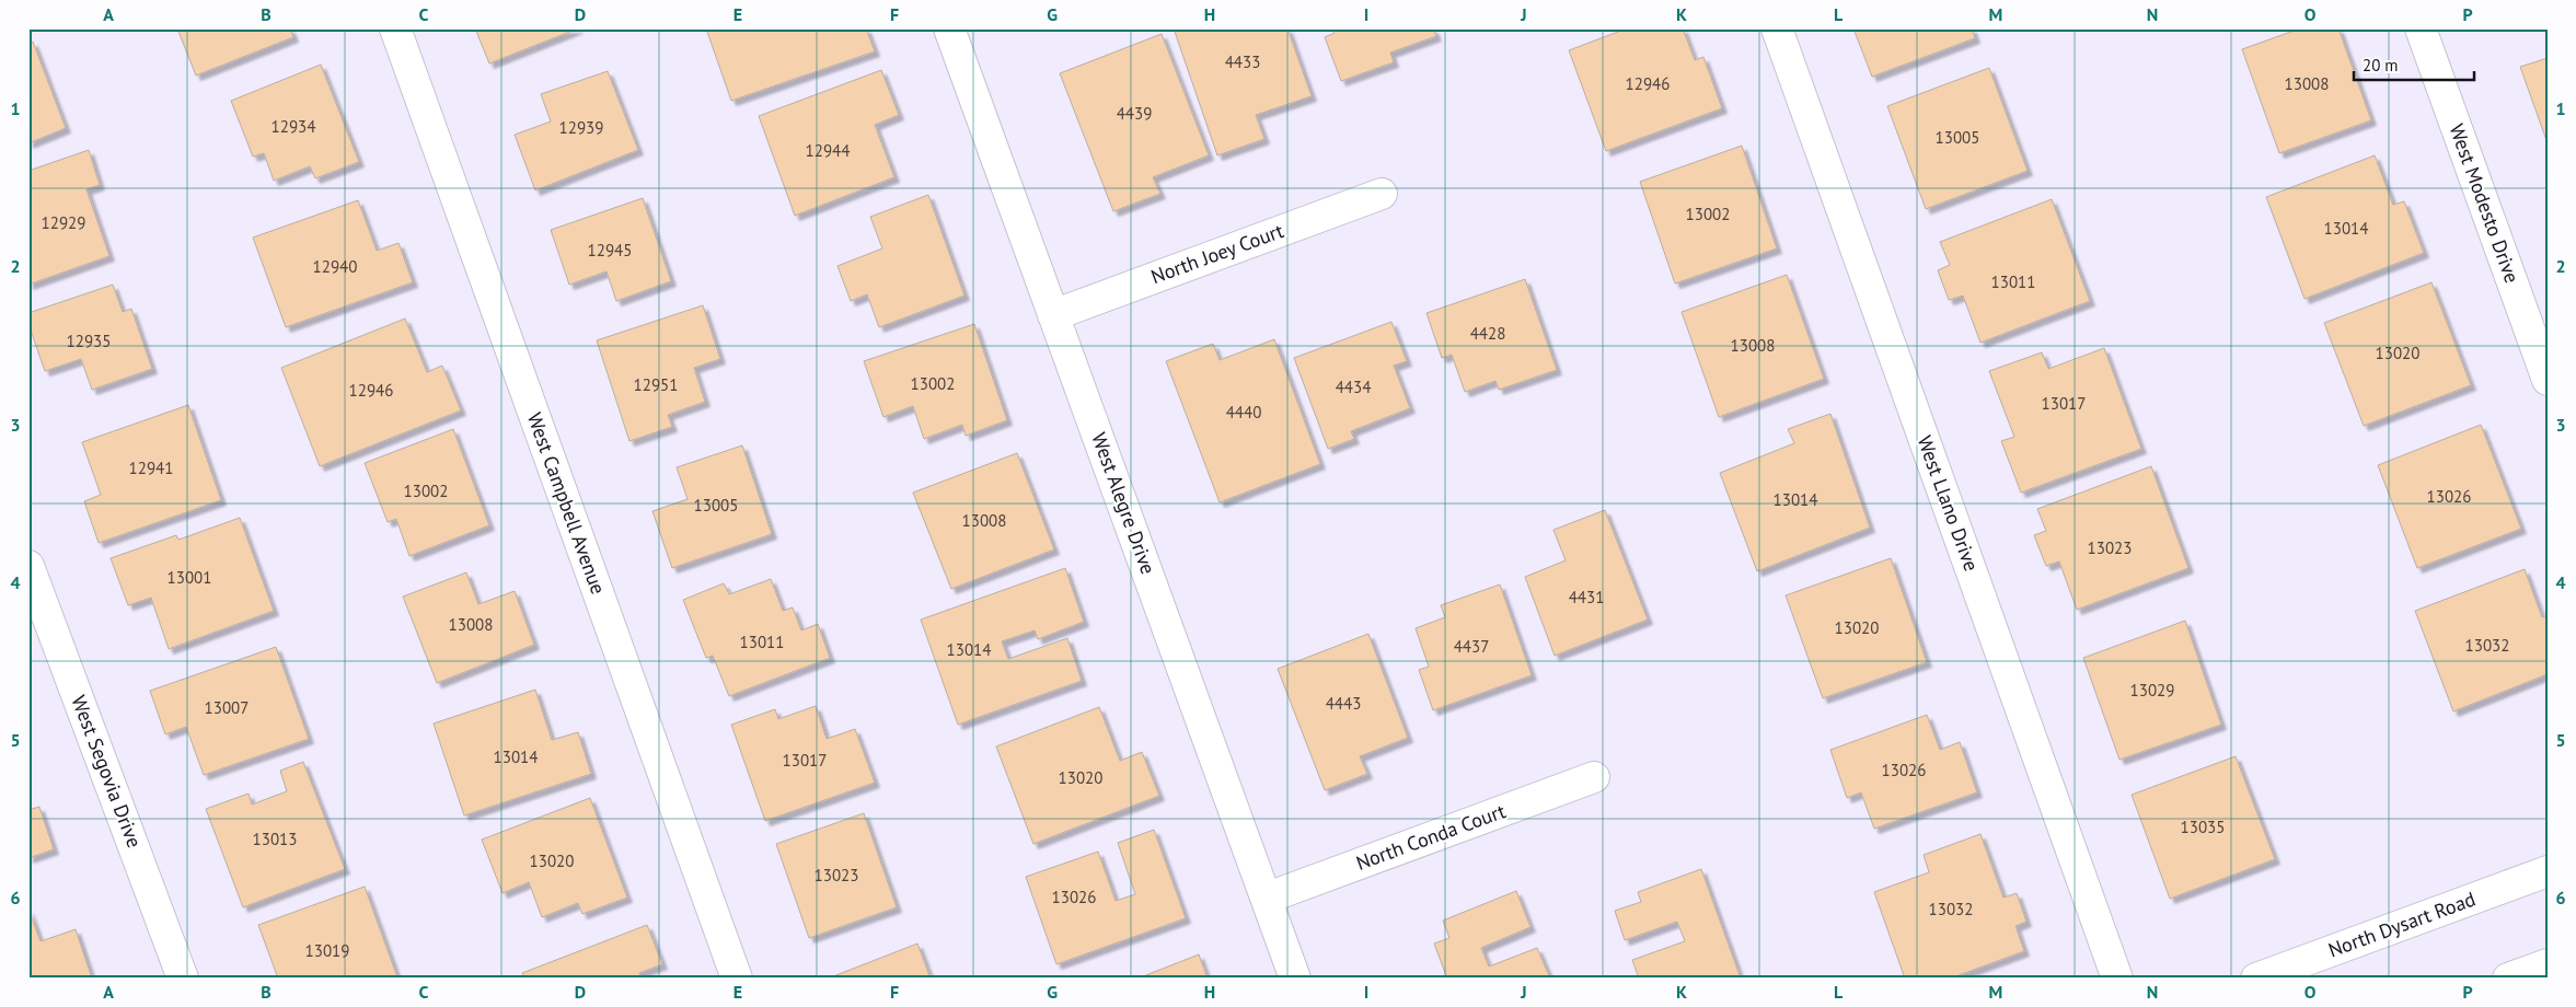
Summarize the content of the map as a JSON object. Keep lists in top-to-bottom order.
{
  "streets": {
    "street": [
      "West Modesto Drive",
      "North Joey Court",
      "West Campbell Avenue",
      "West Alegre Drive",
      "West Llano Drive",
      "West Segovia Drive",
      "North Conda Court",
      "North Dysart Road"
    ]
  },
  "crossings": [
    ["North Joey Court", "West Alegre Drive"],
    ["West Alegre Drive", "North Conda Court"]
  ],
  "house_numbers": [
    "4433",
    "12946",
    "13008",
    "4439",
    "12934",
    "12939",
    "13005",
    "12944",
    "13002",
    "12929",
    "13014",
    "12945",
    "12940",
    "13011",
    "4428",
    "12935",
    "13008",
    "13020",
    "13002",
    "12951",
    "4434",
    "12946",
    "13017",
    "4440",
    "12941",
    "13002",
    "13026",
    "13014",
    "13005",
    "13008",
    "13023",
    "13001",
    "4431",
    "13008",
    "13020",
    "13011",
    "13032",
    "4437",
    "13014",
    "13029",
    "4443",
    "13007",
    "13014",
    "13017",
    "13026",
    "13020",
    "13035",
    "13013",
    "13020",
    "13023",
    "13026",
    "13032",
    "13019"
  ],
  "scale_bar": "20 m",
  "grid": {
    "columns": [
      "A",
      "B",
      "C",
      "D",
      "E",
      "F",
      "G",
      "H",
      "I",
      "J",
      "K",
      "L",
      "M",
      "N",
      "O",
      "P"
    ],
    "rows": [
      "1",
      "2",
      "3",
      "4",
      "5",
      "6"
    ]
  }
}
